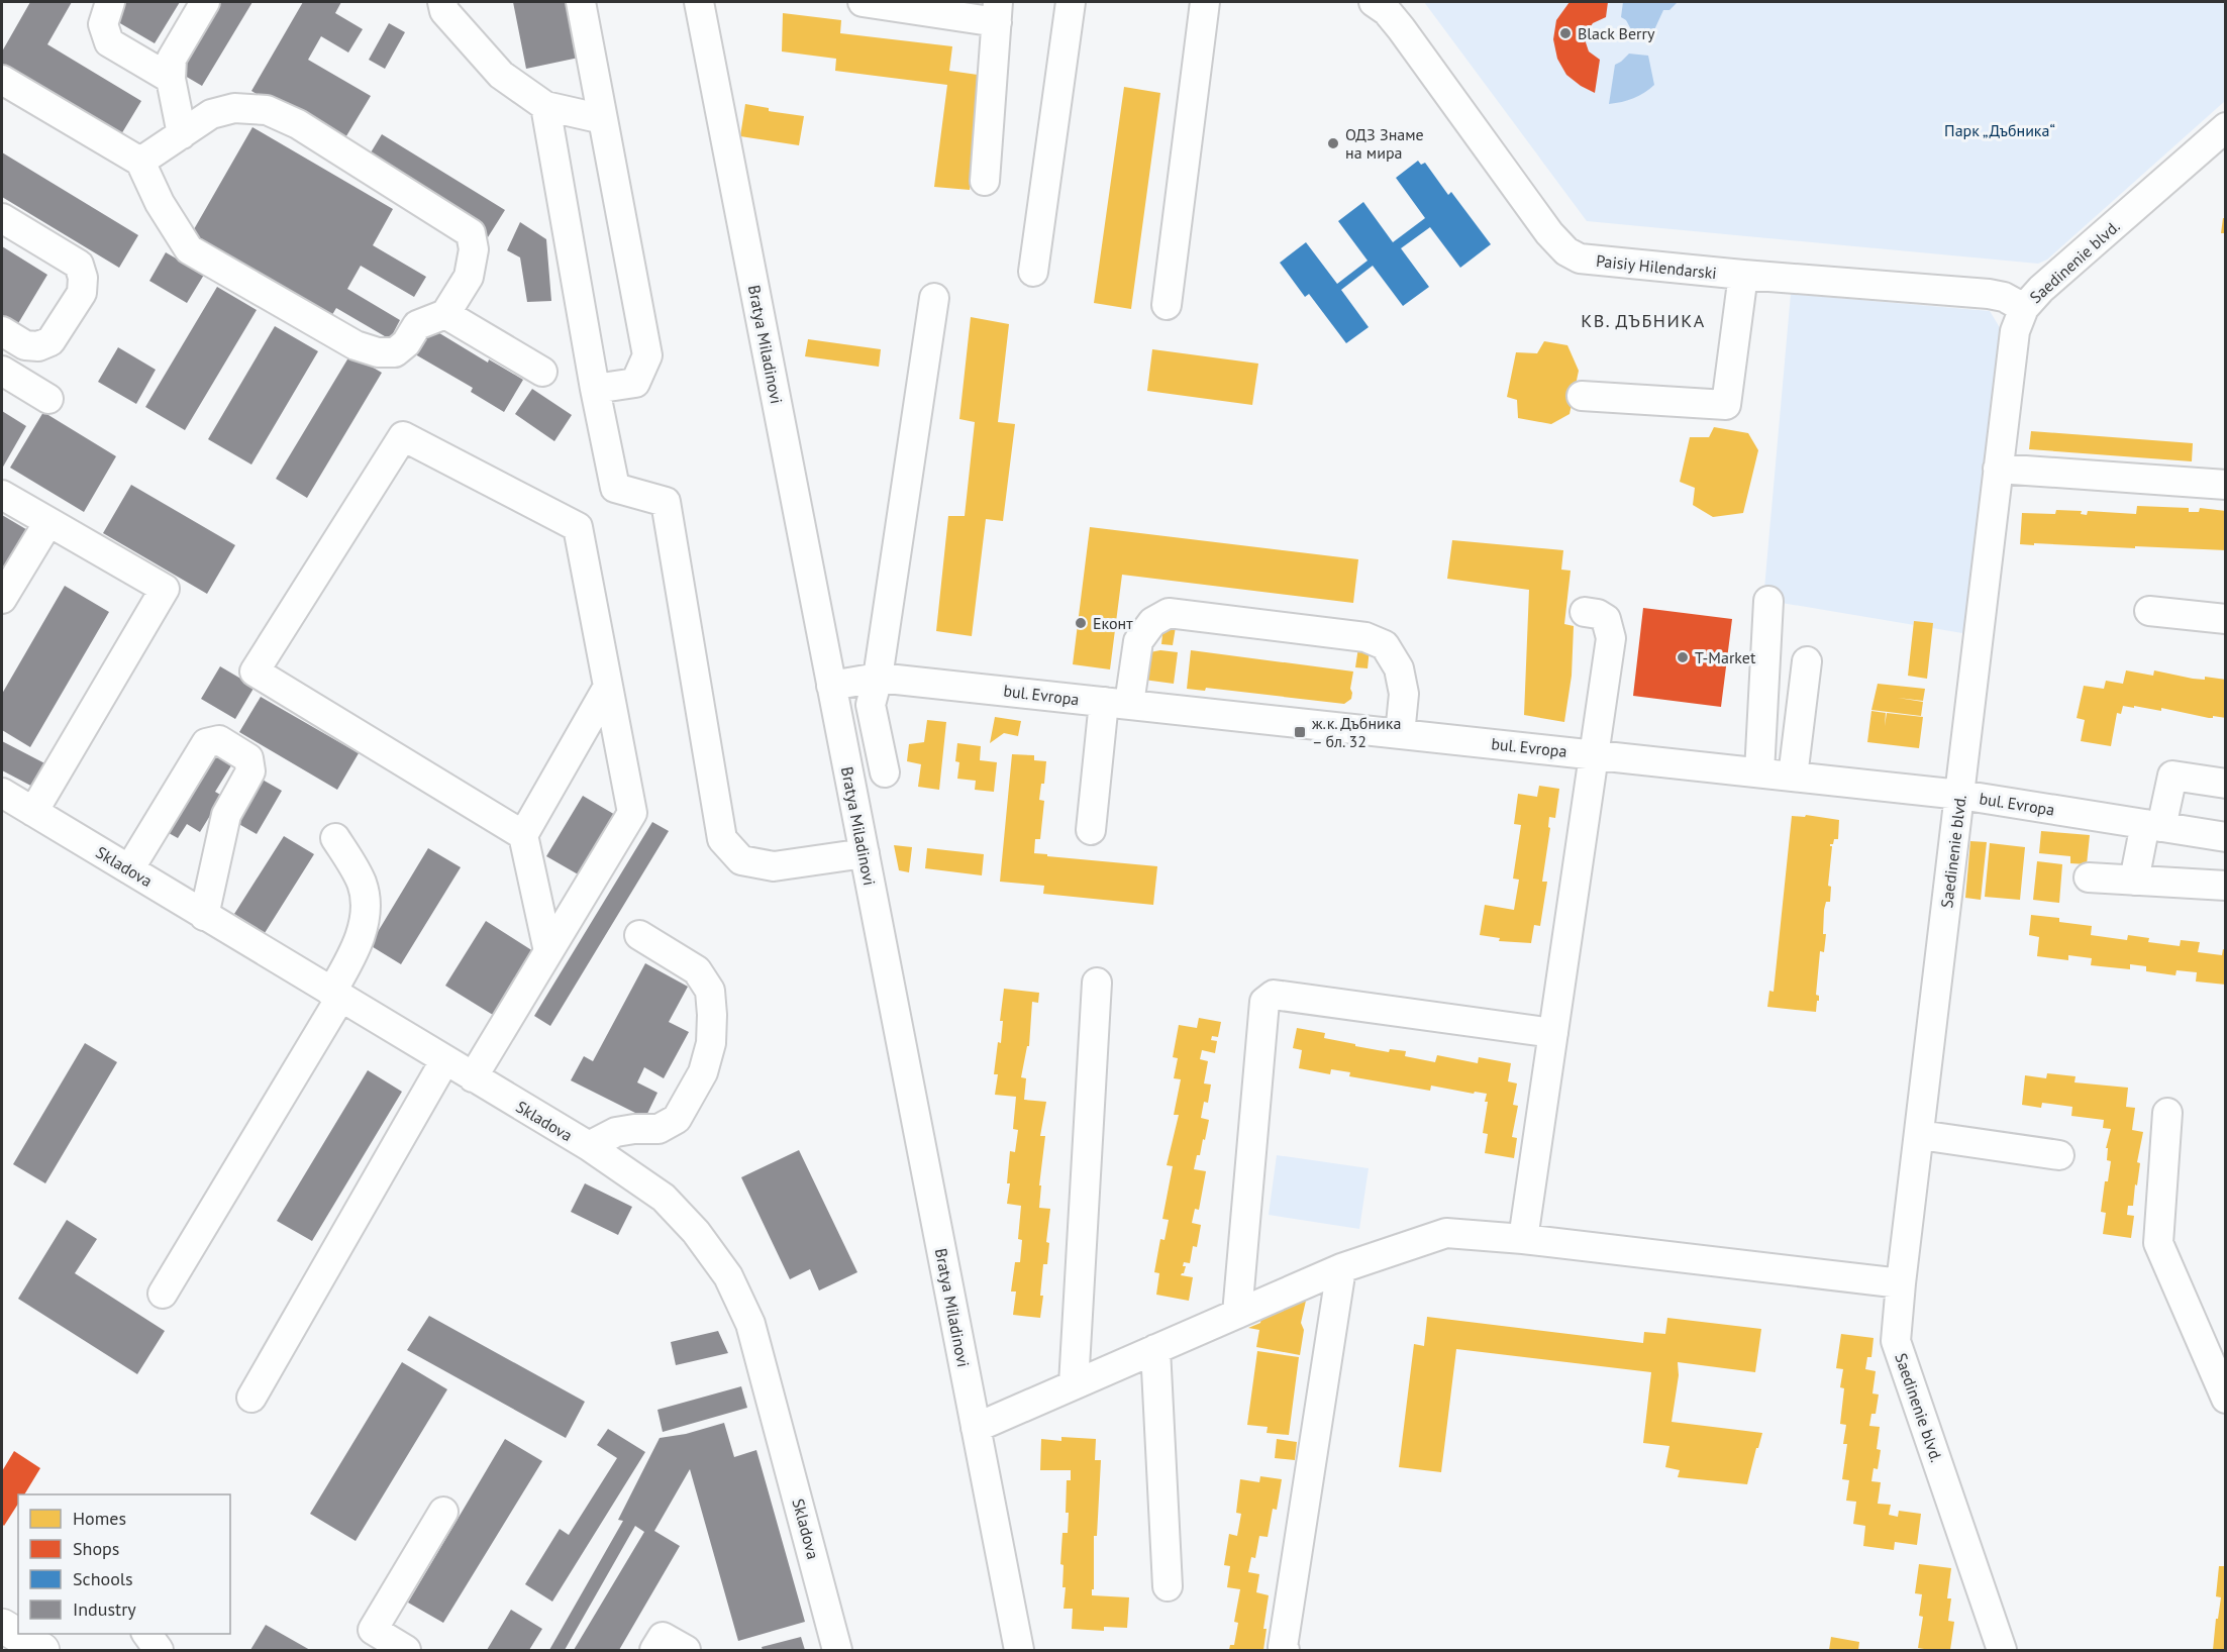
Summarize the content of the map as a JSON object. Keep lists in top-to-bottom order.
{
  "streets": {
    "street": [
      "Saedinenie blvd.",
      "Paisiy Hilendarski",
      "Bratya Miladinovi",
      "bul. Evropa",
      "Skladova"
    ]
  },
  "crossings": [
    ["Saedinenie blvd.", "Paisiy Hilendarski"],
    ["Saedinenie blvd.", "bul. Evropa"],
    ["Bratya Miladinovi", "bul. Evropa"]
  ],
  "districts": ["КВ. ДЪБНИКА"],
  "parks": ["Парк „Дъбника“"],
  "places": {
    "other": [
      "Black Berry",
      "ОДЗ Знаме на мира",
      "Еконт",
      "T-Market"
    ],
    "transit": ["ж.к. Дъбника – бл. 32"]
  },
  "legend": [
    "Homes",
    "Shops",
    "Schools",
    "Industry"
  ]
}
